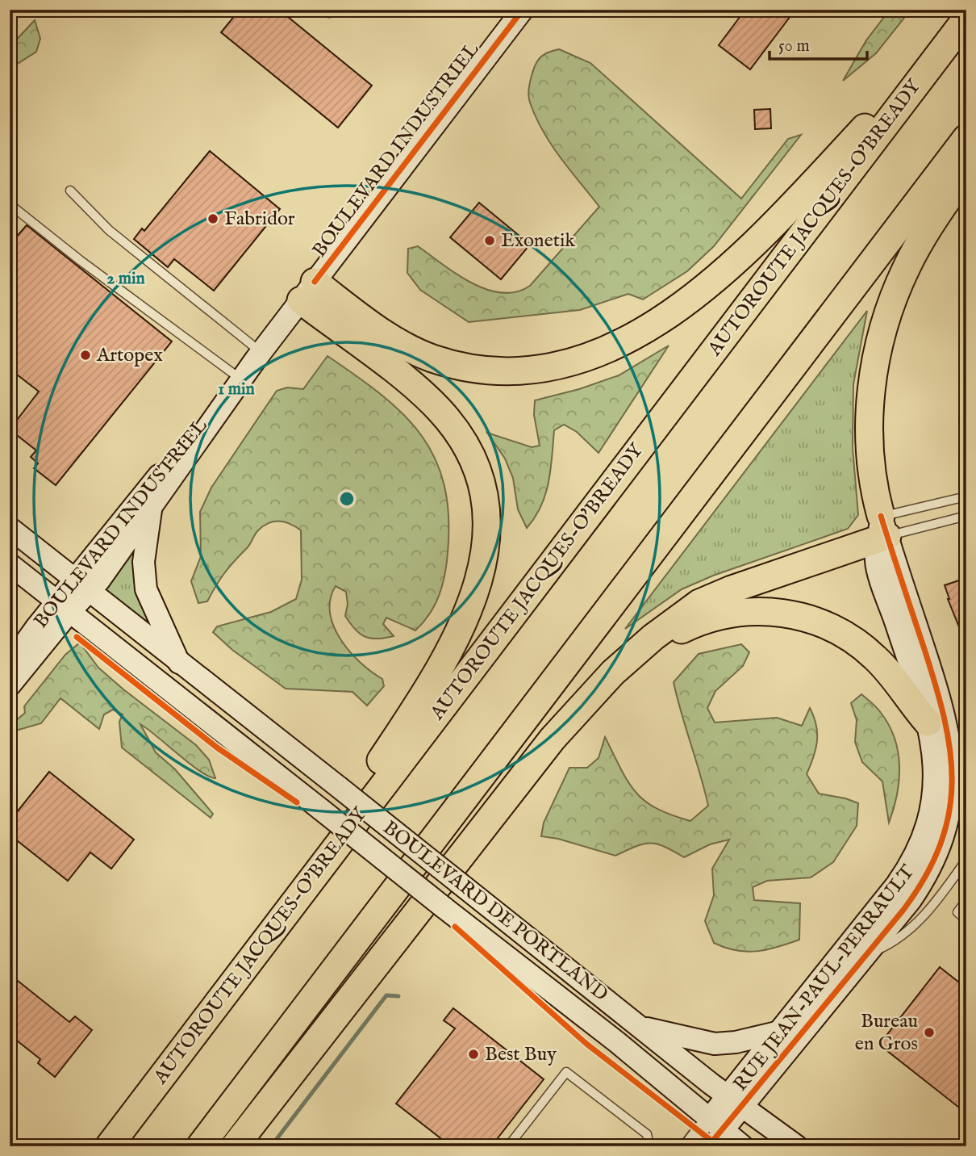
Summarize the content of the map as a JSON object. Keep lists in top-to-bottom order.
{
  "streets": {
    "highway": ["AUTOROUTE JACQUES-O'BREADY"],
    "main road": ["BOULEVARD INDUSTRIEL", "BOULEVARD DE PORTLAND", "RUE JEAN-PAUL-PERRAULT"]
  },
  "crossings": [
    ["BOULEVARD INDUSTRIEL", "BOULEVARD DE PORTLAND"],
    ["BOULEVARD DE PORTLAND", "RUE JEAN-PAUL-PERRAULT"]
  ],
  "places": [
    "Fabridor",
    "Exonetik",
    "Artopex",
    "Bureau en Gros",
    "Best Buy"
  ],
  "scale_bar": "50 m",
  "rings": ["2 min", "1 min"]
}
